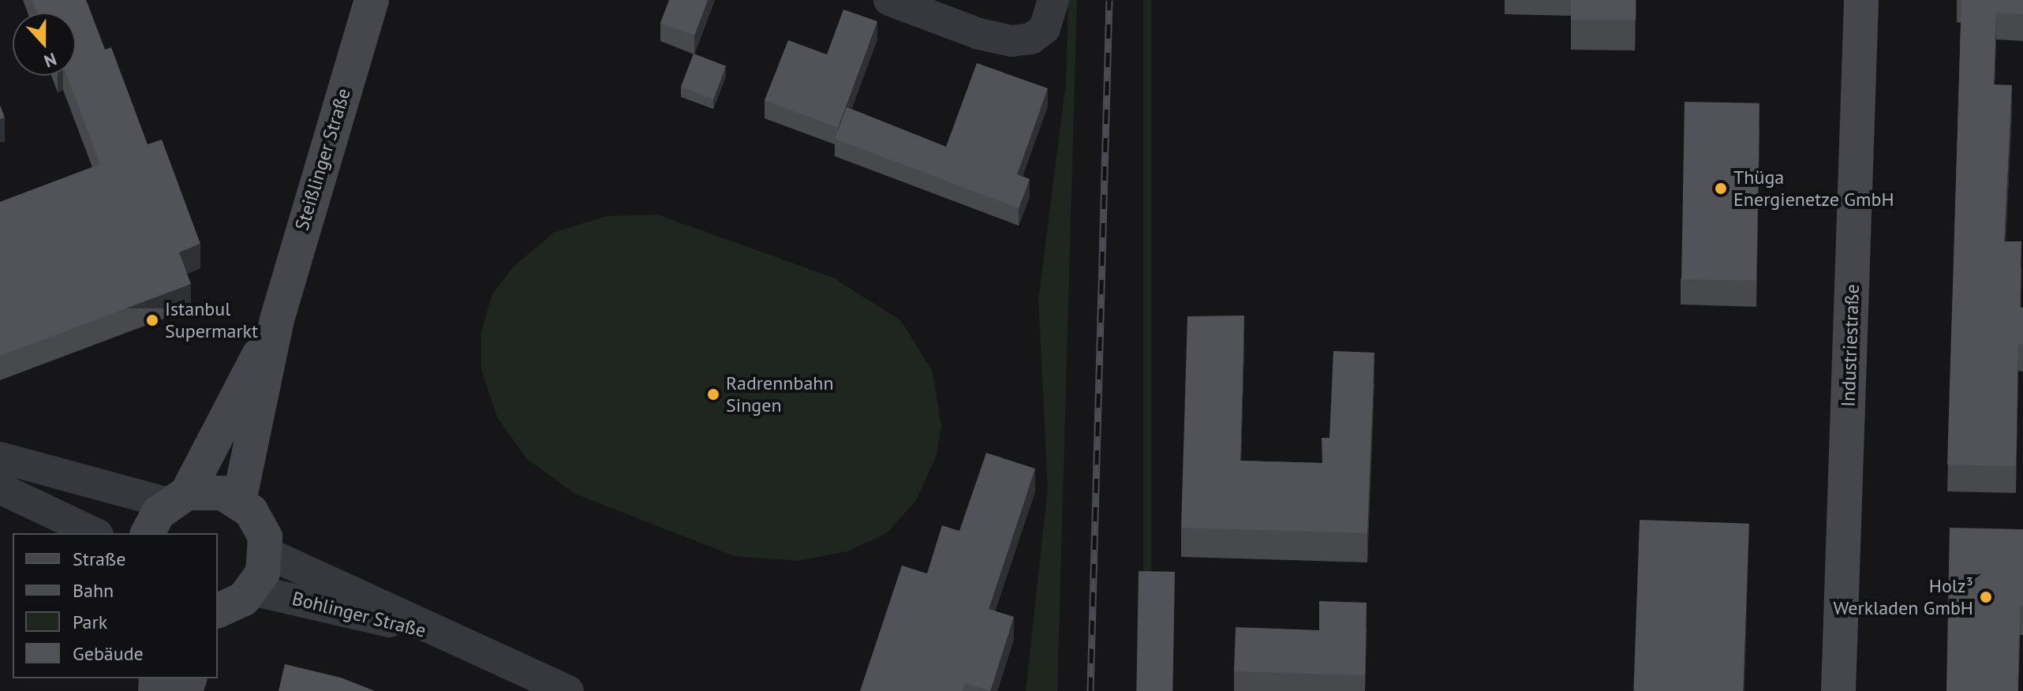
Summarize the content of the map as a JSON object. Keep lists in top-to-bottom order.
{
  "streets": {
    "street": ["Steißlinger Straße", "Industriestraße", "Bohlinger Straße"]
  },
  "places": [
    "Thüga Energienetze GmbH",
    "Istanbul Supermarkt",
    "Radrennbahn Singen",
    "Holz³ Werkladen GmbH"
  ],
  "legend": [
    "Straße",
    "Bahn",
    "Park",
    "Gebäude"
  ],
  "north": "bottom"
}
